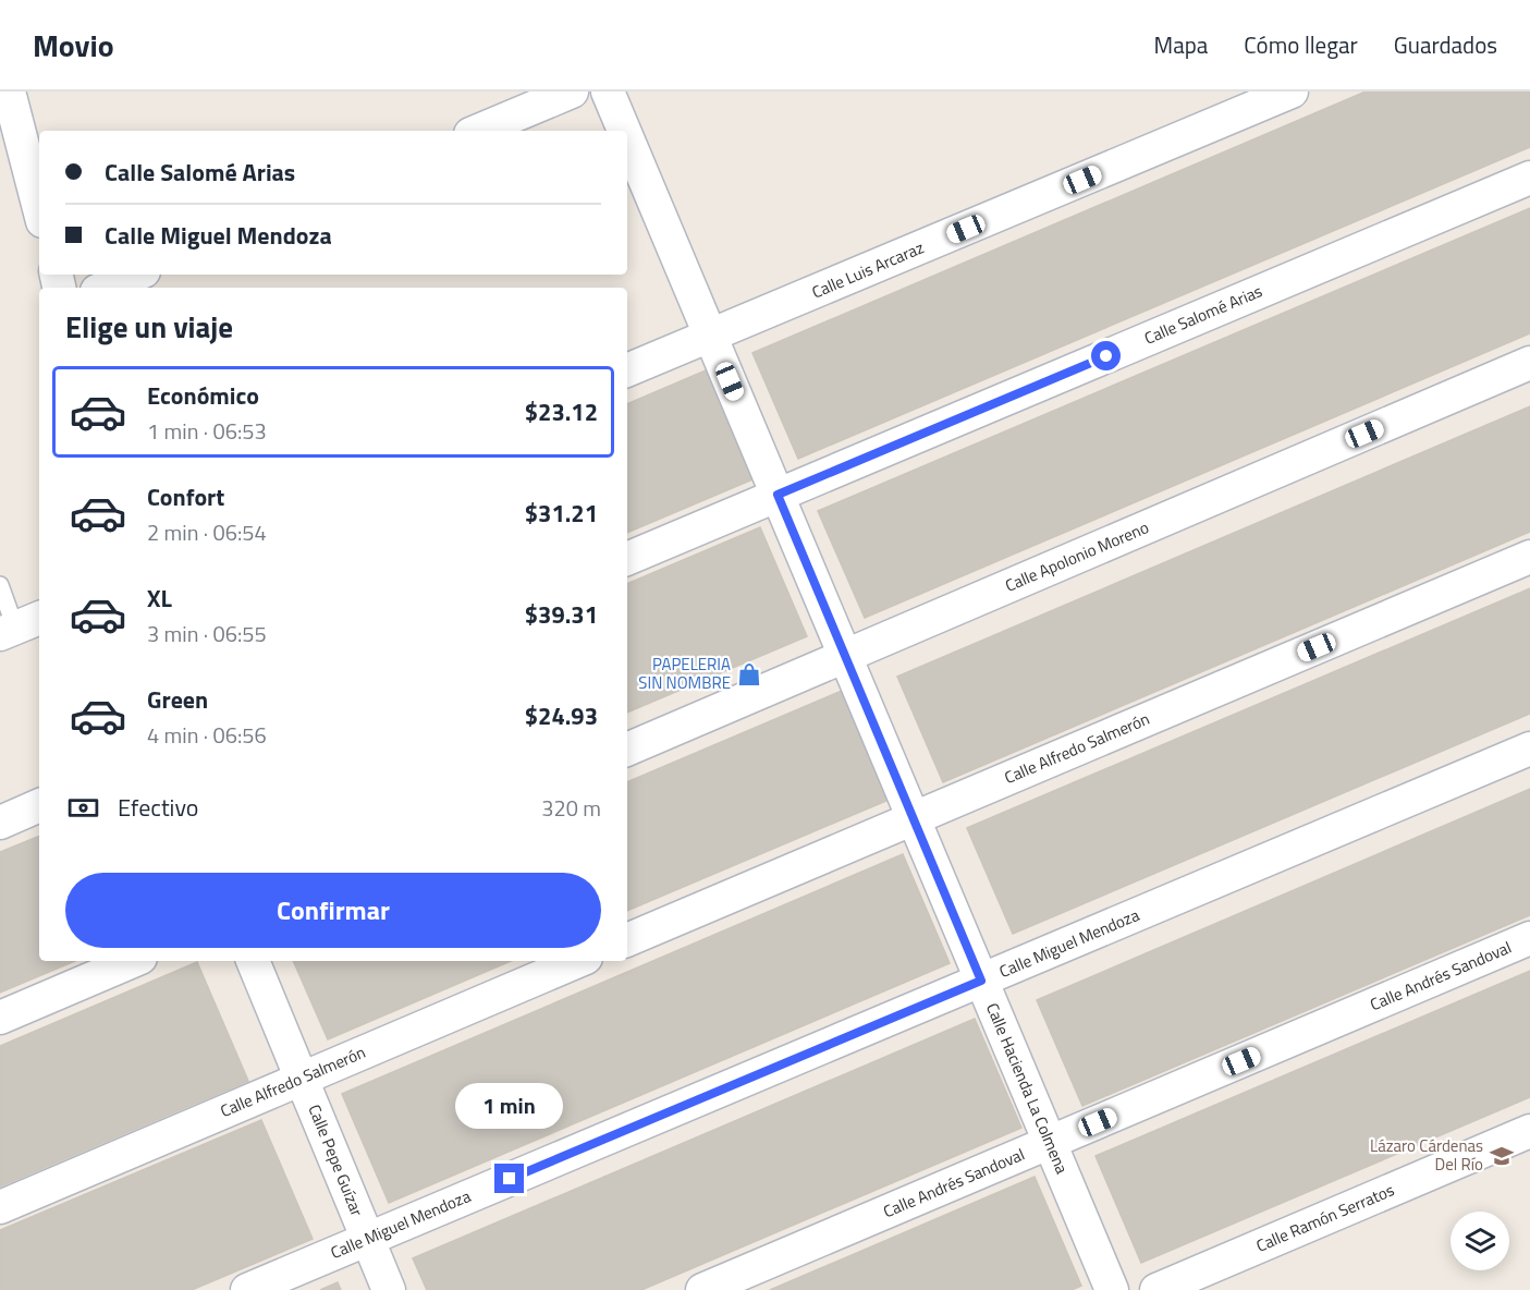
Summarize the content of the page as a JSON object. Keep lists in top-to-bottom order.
{
  "streets": {
    "street": [
      "Calle Luis Arcaraz",
      "Calle Salomé Arias",
      "Calle Apolonio Moreno",
      "Calle Alfredo Salmerón",
      "Calle Miguel Mendoza",
      "Calle Andrés Sandoval",
      "Calle Hacienda La Colmena",
      "Calle Pepe Guízar",
      "Calle Ramón Serratos"
    ]
  },
  "crossings": [
    ["Calle Luis Arcaraz", "Calle Hacienda La Colmena"],
    ["Calle Salomé Arias", "Calle Hacienda La Colmena"],
    ["Calle Apolonio Moreno", "Calle Hacienda La Colmena"],
    ["Calle Alfredo Salmerón", "Calle Hacienda La Colmena"],
    ["Calle Alfredo Salmerón", "Calle Pepe Guízar"],
    ["Calle Miguel Mendoza", "Calle Hacienda La Colmena"],
    ["Calle Miguel Mendoza", "Calle Pepe Guízar"],
    ["Calle Andrés Sandoval", "Calle Hacienda La Colmena"]
  ],
  "places": {
    "shop": ["PAPELERIA SIN NOMBRE"],
    "school or university": ["Lázaro Cárdenas Del Río"]
  },
  "page": {
    "header": "Movio",
    "nav": ["Mapa", "Cómo llegar", "Guardados"],
    "banner": ["Calle Salomé Arias", "Calle Miguel Mendoza"],
    "heading": "Elige un viaje",
    "list": [
      {
        "name": "Económico",
        "note": "1 min · 06:53",
        "value": "$23.12"
      },
      {
        "name": "Confort",
        "note": "2 min · 06:54",
        "value": "$31.21"
      },
      {
        "name": "XL",
        "note": "3 min · 06:55",
        "value": "$39.31"
      },
      {
        "name": "Green",
        "note": "4 min · 06:56",
        "value": "$24.93"
      }
    ],
    "pay": ["Efectivo", "320 m"],
    "buttons": "Confirmar",
    "bubble": "1 min"
  }
}
